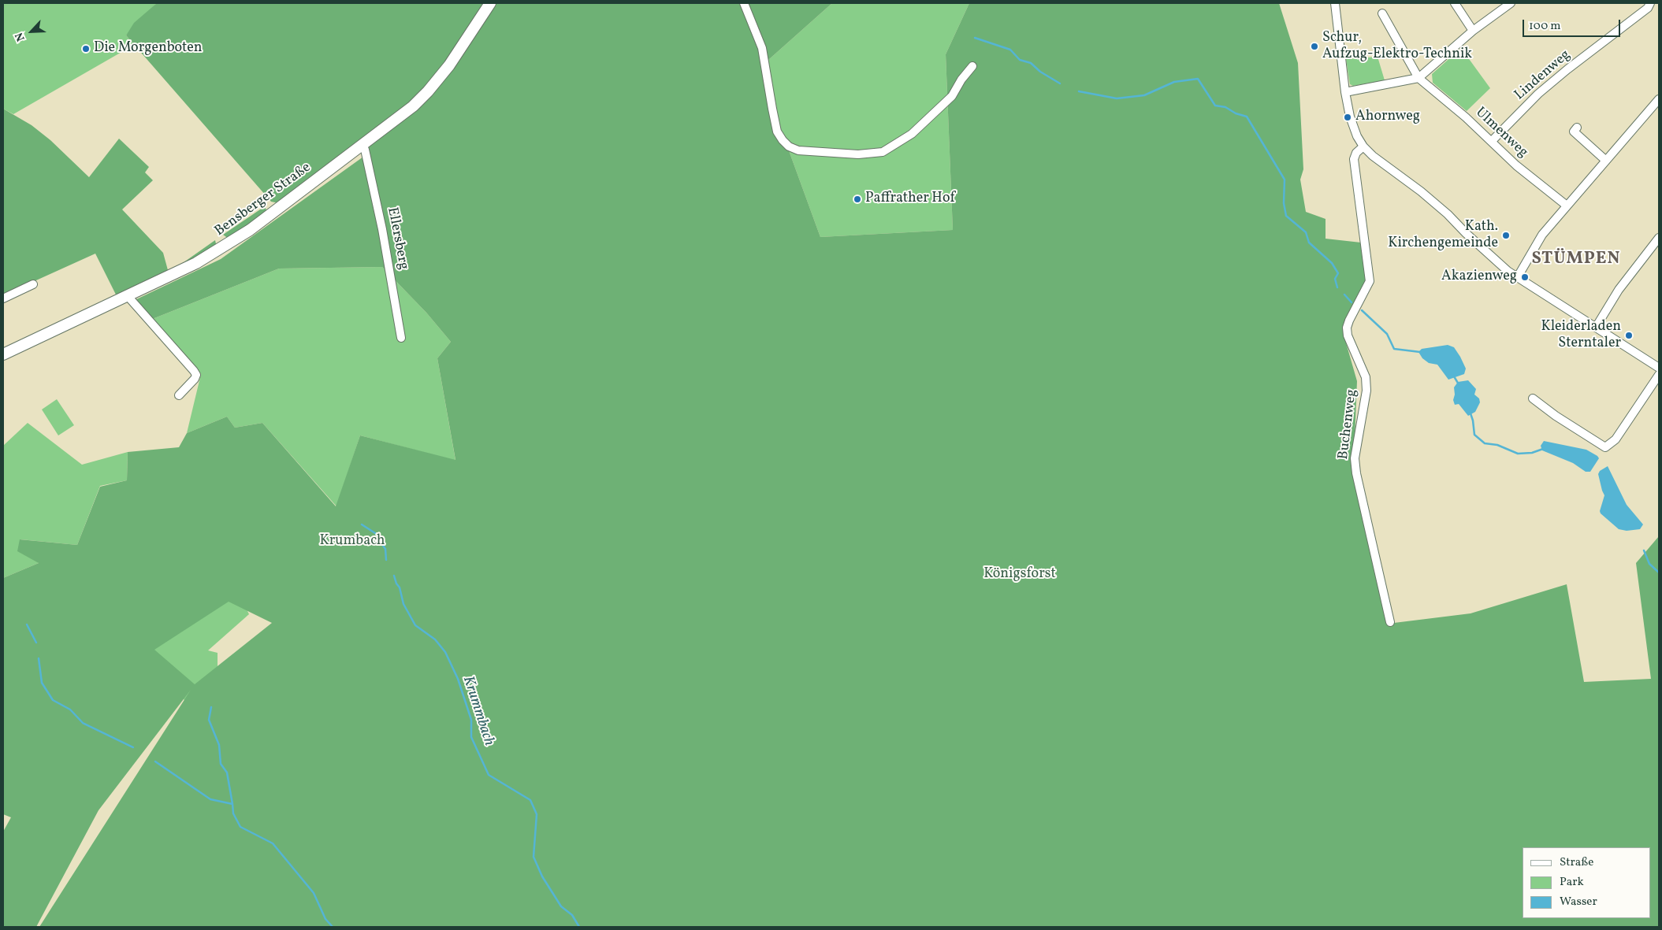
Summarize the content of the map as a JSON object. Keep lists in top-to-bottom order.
{
  "streets": {
    "main road": ["Bensberger Straße"],
    "street": [
      "Lindenweg",
      "Ulmenweg",
      "Ellersberg",
      "Buchenweg"
    ]
  },
  "crossings": [
    ["Lindenweg", "Ulmenweg"],
    ["Bensberger Straße", "Ellersberg"]
  ],
  "districts": ["STÜMPEN"],
  "water": ["Krummbach"],
  "parks": ["Krumbach", "Königsforst"],
  "places": [
    "Schur, Aufzug-Elektro-Technik",
    "Die Morgenboten",
    "Ahornweg",
    "Paffrather Hof",
    "Kath. Kirchengemeinde",
    "Akazienweg",
    "Kleiderladen Sterntaler"
  ],
  "legend": ["Straße", "Park", "Wasser"],
  "scale_bar": "100 m",
  "north": "bottom left"
}
